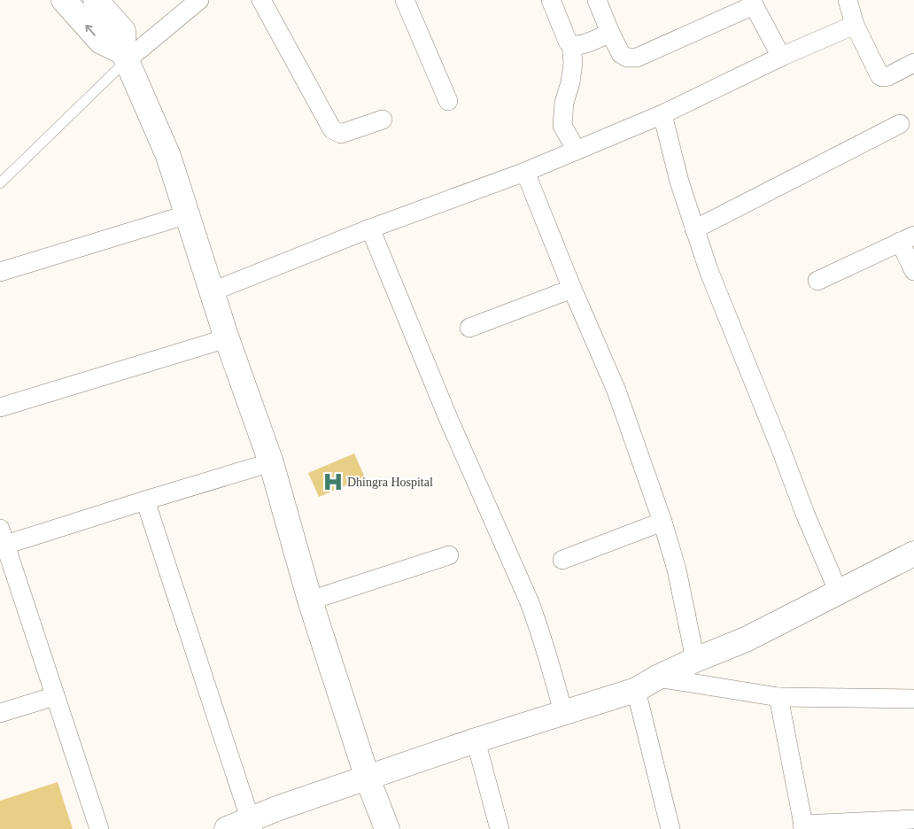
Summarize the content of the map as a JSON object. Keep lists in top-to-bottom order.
{
  "places": {
    "hospital": ["Dhingra Hospital"]
  }
}
